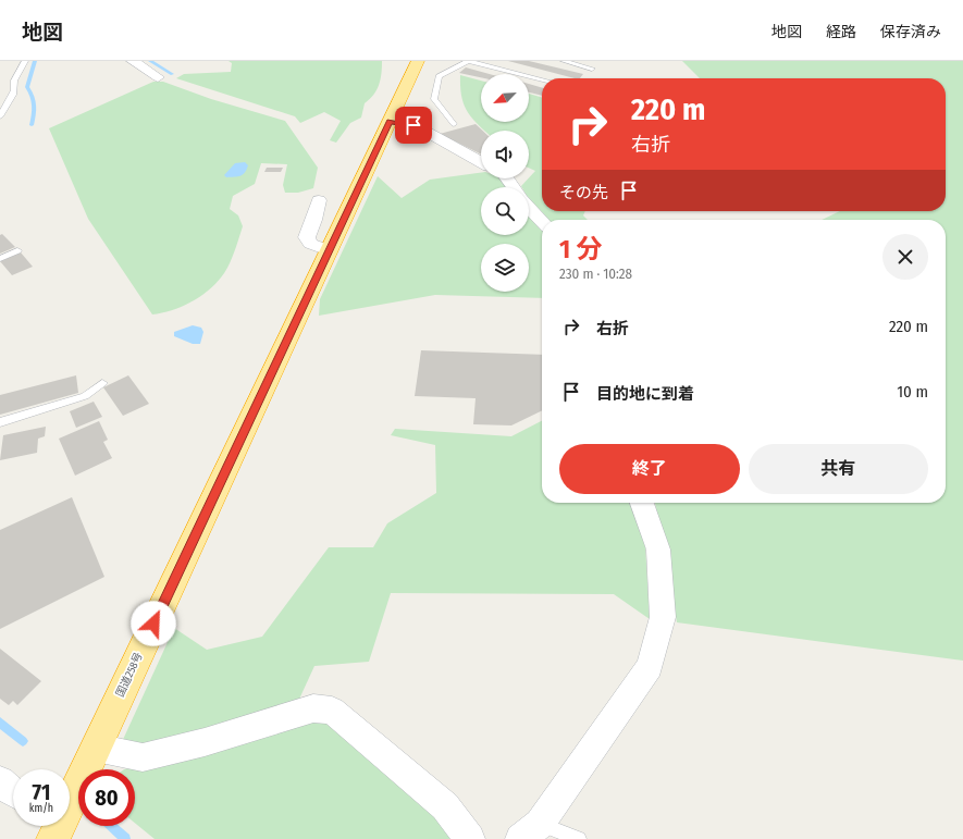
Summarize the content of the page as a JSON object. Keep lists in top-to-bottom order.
{
  "streets": {
    "highway": ["国道258号"]
  },
  "north": "bottom left",
  "page": {
    "header": "地図",
    "nav": ["地図", "経路", "保存済み"],
    "turn": ["220 m", "右折"],
    "then": "その先",
    "heading": ["1 分", "230 m · 10:28"],
    "list": [
      {
        "name": "右折",
        "value": "220 m"
      },
      {
        "name": "目的地に到着",
        "value": "10 m"
      }
    ],
    "buttons": ["終了", "共有"],
    "speed": "71 km/h",
    "limit": "80"
  }
}
